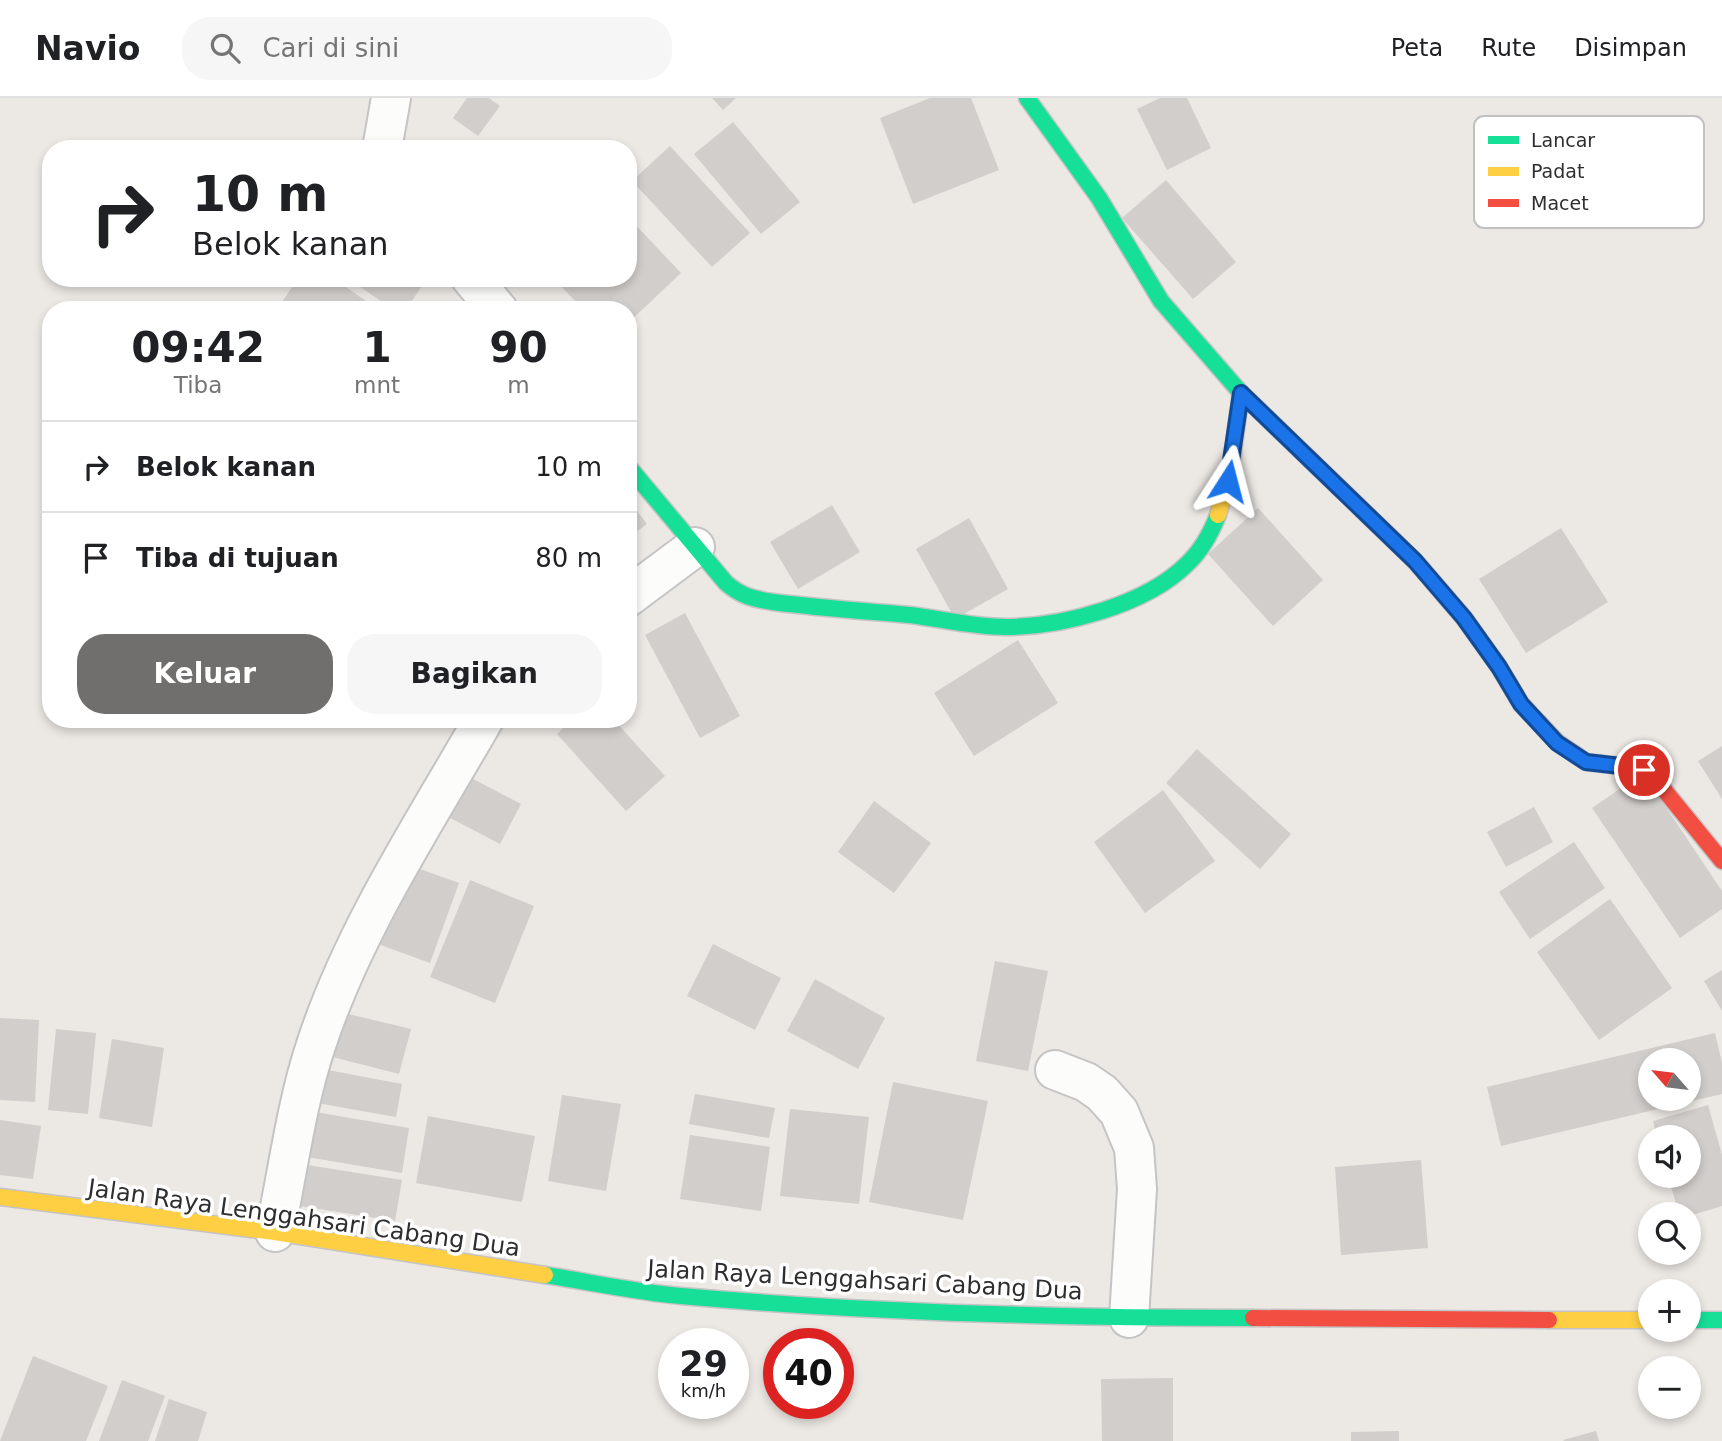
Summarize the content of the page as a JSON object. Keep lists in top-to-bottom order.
{
  "streets": {
    "street": ["Jalan Raya Lenggahsari Cabang Dua"]
  },
  "legend": ["Lancar", "Padat", "Macet"],
  "north": "top left",
  "page": {
    "header": "Navio",
    "search": "Cari di sini",
    "nav": ["Peta", "Rute", "Disimpan"],
    "turn": ["10 m", "Belok kanan"],
    "eta": [
      "09:42",
      "Tiba",
      "1",
      "mnt",
      "90",
      "m"
    ],
    "list": [
      {
        "name": "Belok kanan",
        "value": "10 m"
      },
      {
        "name": "Tiba di tujuan",
        "value": "80 m"
      }
    ],
    "buttons": ["Keluar", "Bagikan"],
    "map_buttons": ["+", "−"],
    "speed": "29 km/h",
    "limit": "40"
  }
}
